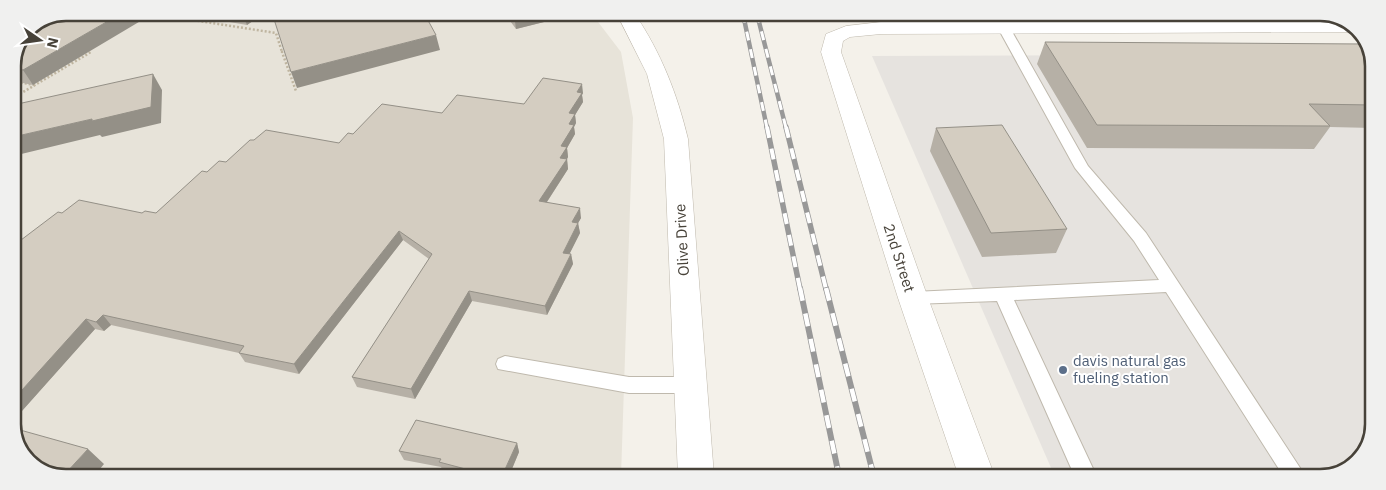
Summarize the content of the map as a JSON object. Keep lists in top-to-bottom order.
{
  "streets": {
    "street": ["Olive Drive", "2nd Street"]
  },
  "places": ["davis natural gas fueling station"],
  "north": "right"
}
